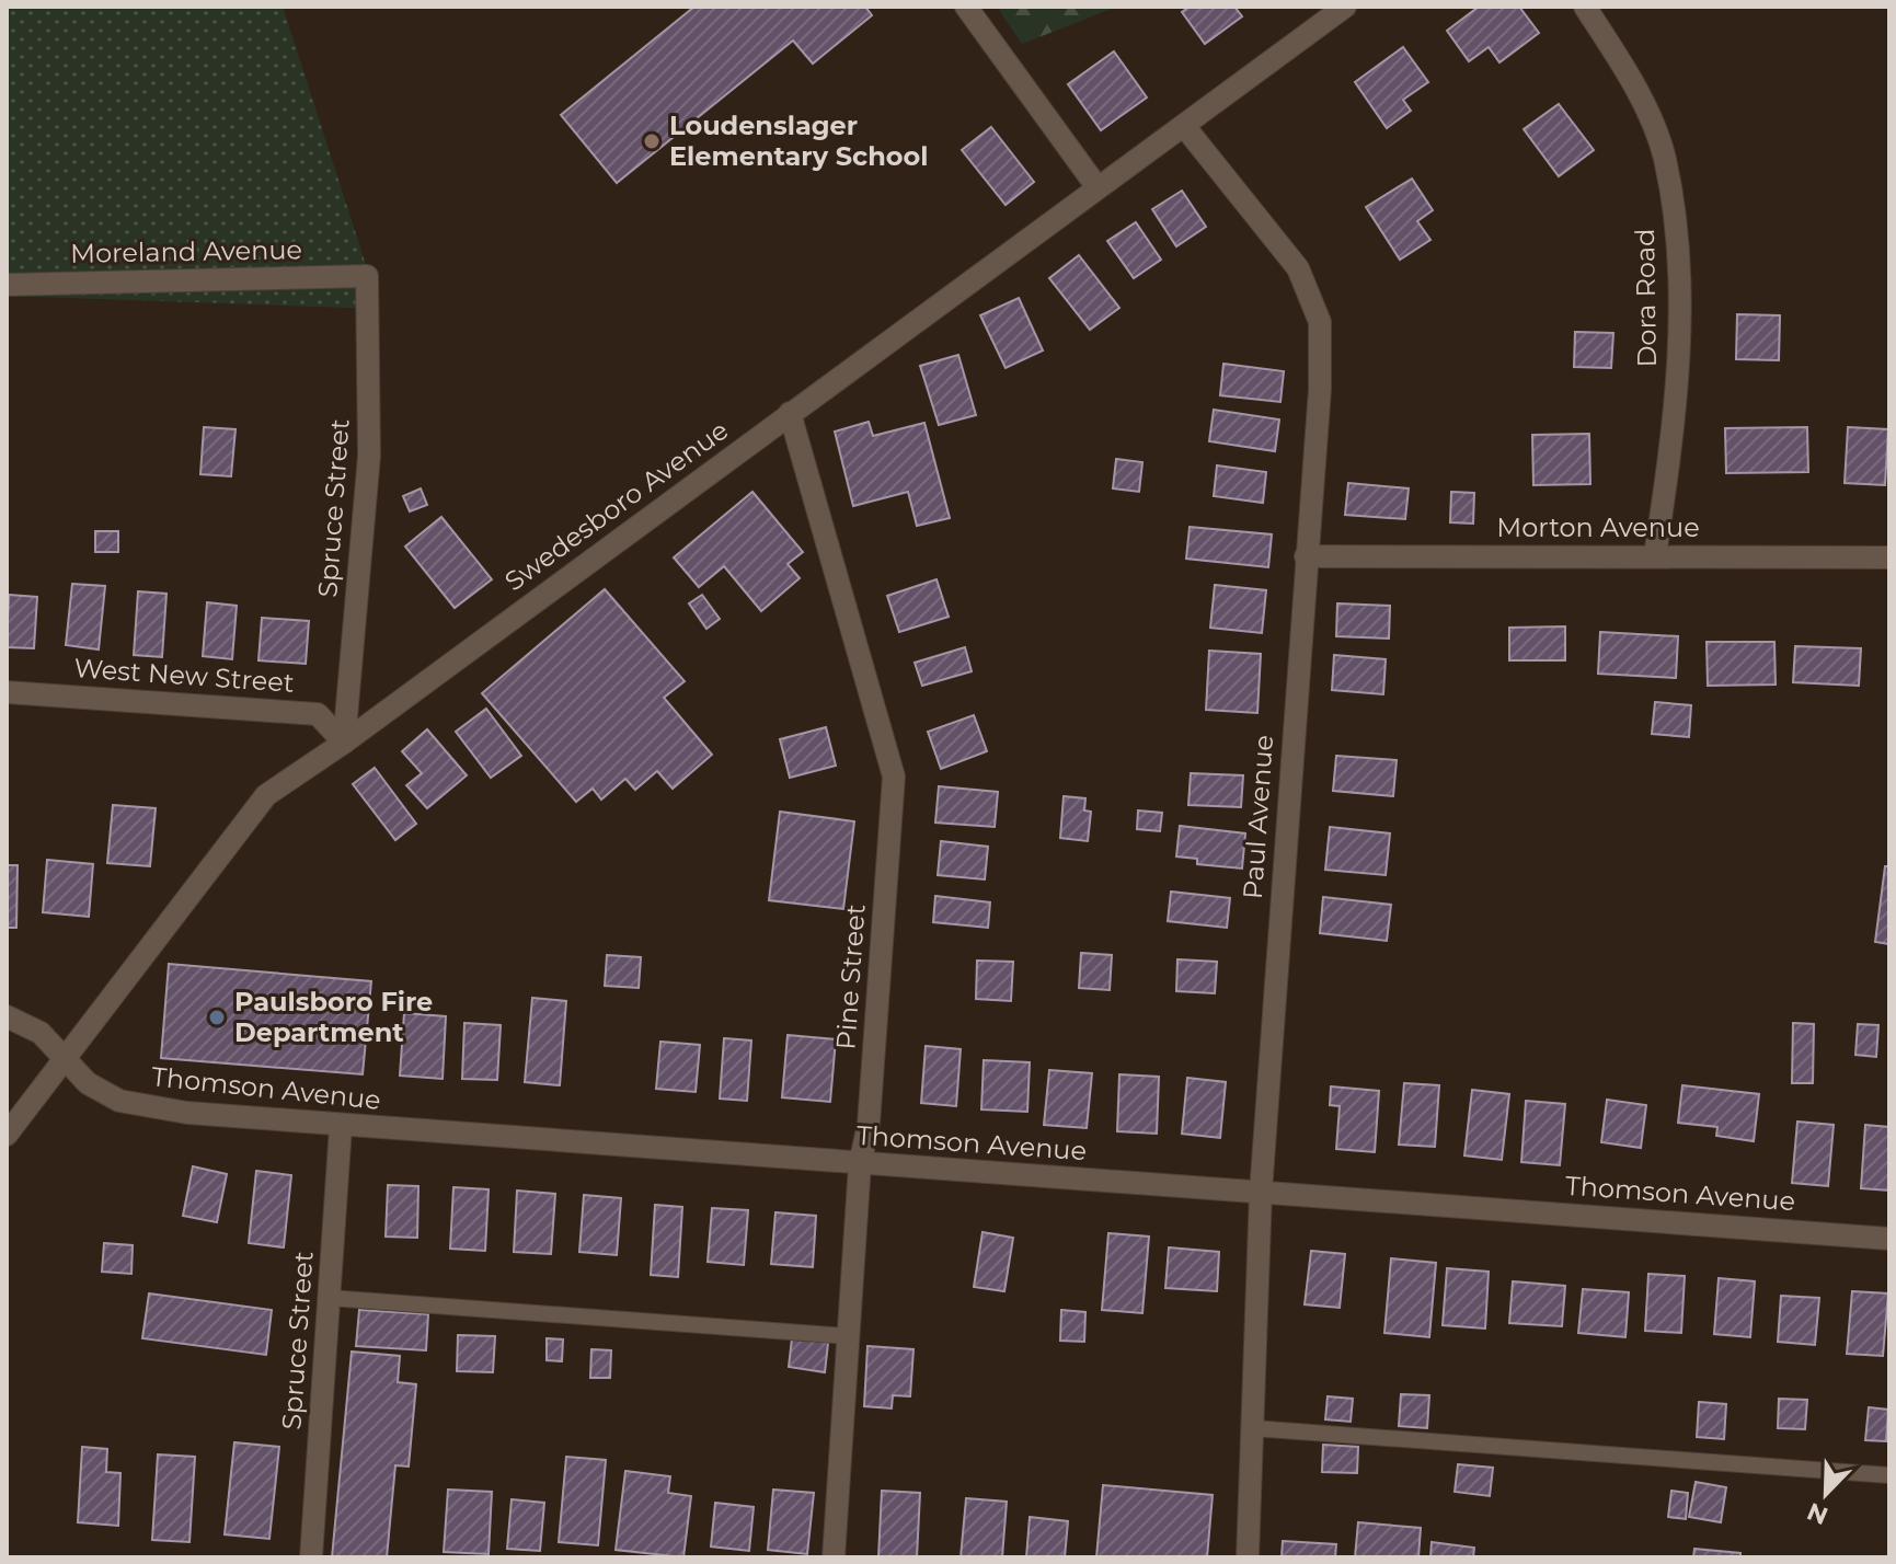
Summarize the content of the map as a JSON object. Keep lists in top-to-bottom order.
{
  "streets": {
    "street": [
      "Moreland Avenue",
      "Dora Road",
      "Swedesboro Avenue",
      "Spruce Street",
      "Morton Avenue",
      "West New Street",
      "Paul Avenue",
      "Pine Street",
      "Thomson Avenue"
    ]
  },
  "crossings": [
    ["Moreland Avenue", "Spruce Street"],
    ["Dora Road", "Morton Avenue"],
    ["Swedesboro Avenue", "Spruce Street"],
    ["Swedesboro Avenue", "West New Street"],
    ["Swedesboro Avenue", "Paul Avenue"],
    ["Swedesboro Avenue", "Pine Street"],
    ["Swedesboro Avenue", "Thomson Avenue"],
    ["Spruce Street", "West New Street"],
    ["Spruce Street", "Thomson Avenue"],
    ["Morton Avenue", "Paul Avenue"],
    ["Paul Avenue", "Thomson Avenue"],
    ["Pine Street", "Thomson Avenue"]
  ],
  "places": ["Loudenslager Elementary School", "Paulsboro Fire Department"],
  "north": "bottom left"
}
